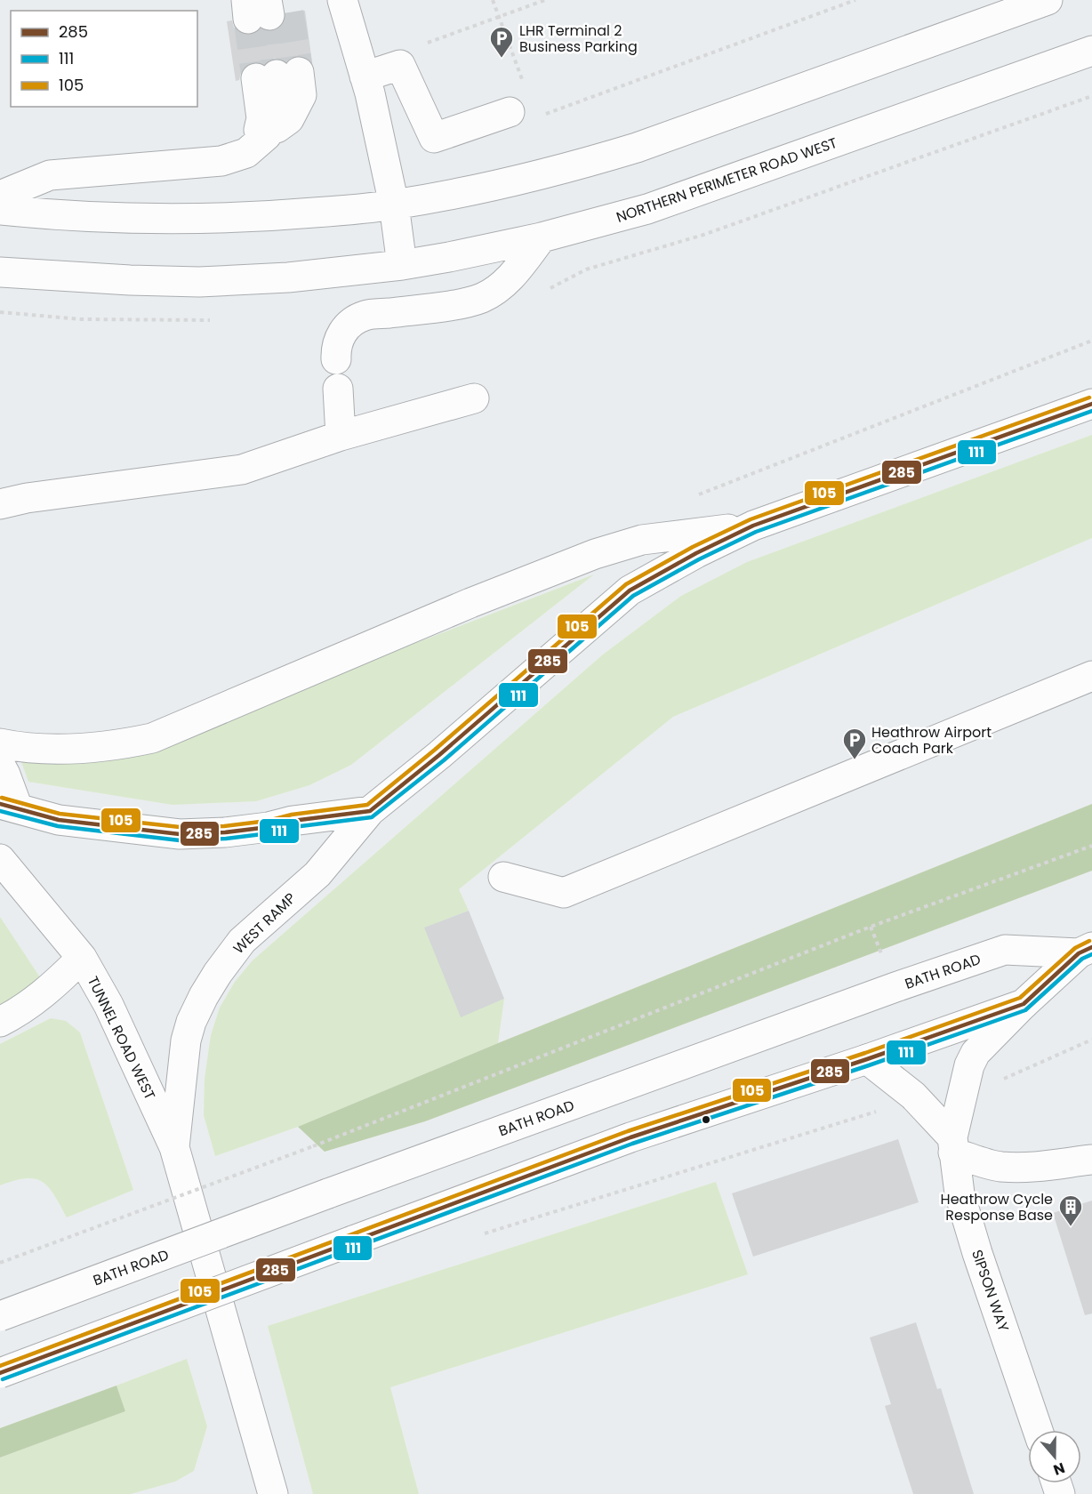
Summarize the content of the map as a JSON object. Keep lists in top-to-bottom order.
{
  "streets": {
    "main road": [
      "NORTHERN PERIMETER ROAD WEST",
      "WEST RAMP",
      "BATH ROAD",
      "TUNNEL ROAD WEST",
      "SIPSON WAY"
    ]
  },
  "crossings": [
    ["WEST RAMP", "TUNNEL ROAD WEST"],
    ["BATH ROAD", "SIPSON WAY"]
  ],
  "places": {
    "parking": ["LHR Terminal 2 Business Parking", "Heathrow Airport Coach Park"],
    "building": ["Heathrow Cycle Response Base"]
  },
  "lines": ["transit line 105", "transit line 285", "transit line 111"],
  "legend": ["285", "111", "105"],
  "north": "bottom"
}
